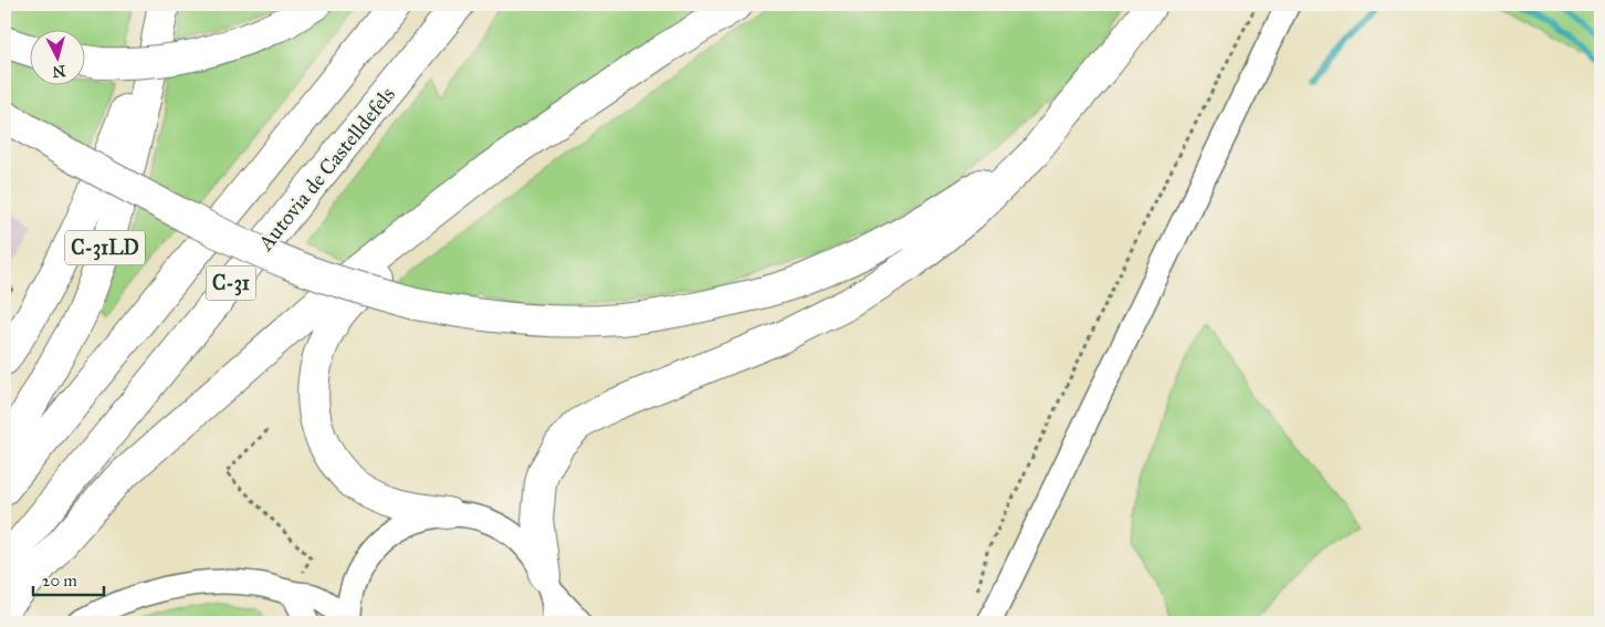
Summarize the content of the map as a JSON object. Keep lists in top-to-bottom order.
{
  "streets": {
    "highway": ["Autovia de Castelldefels", "C-31LD", "C-31"]
  },
  "scale_bar": "20 m",
  "north": "bottom"
}
